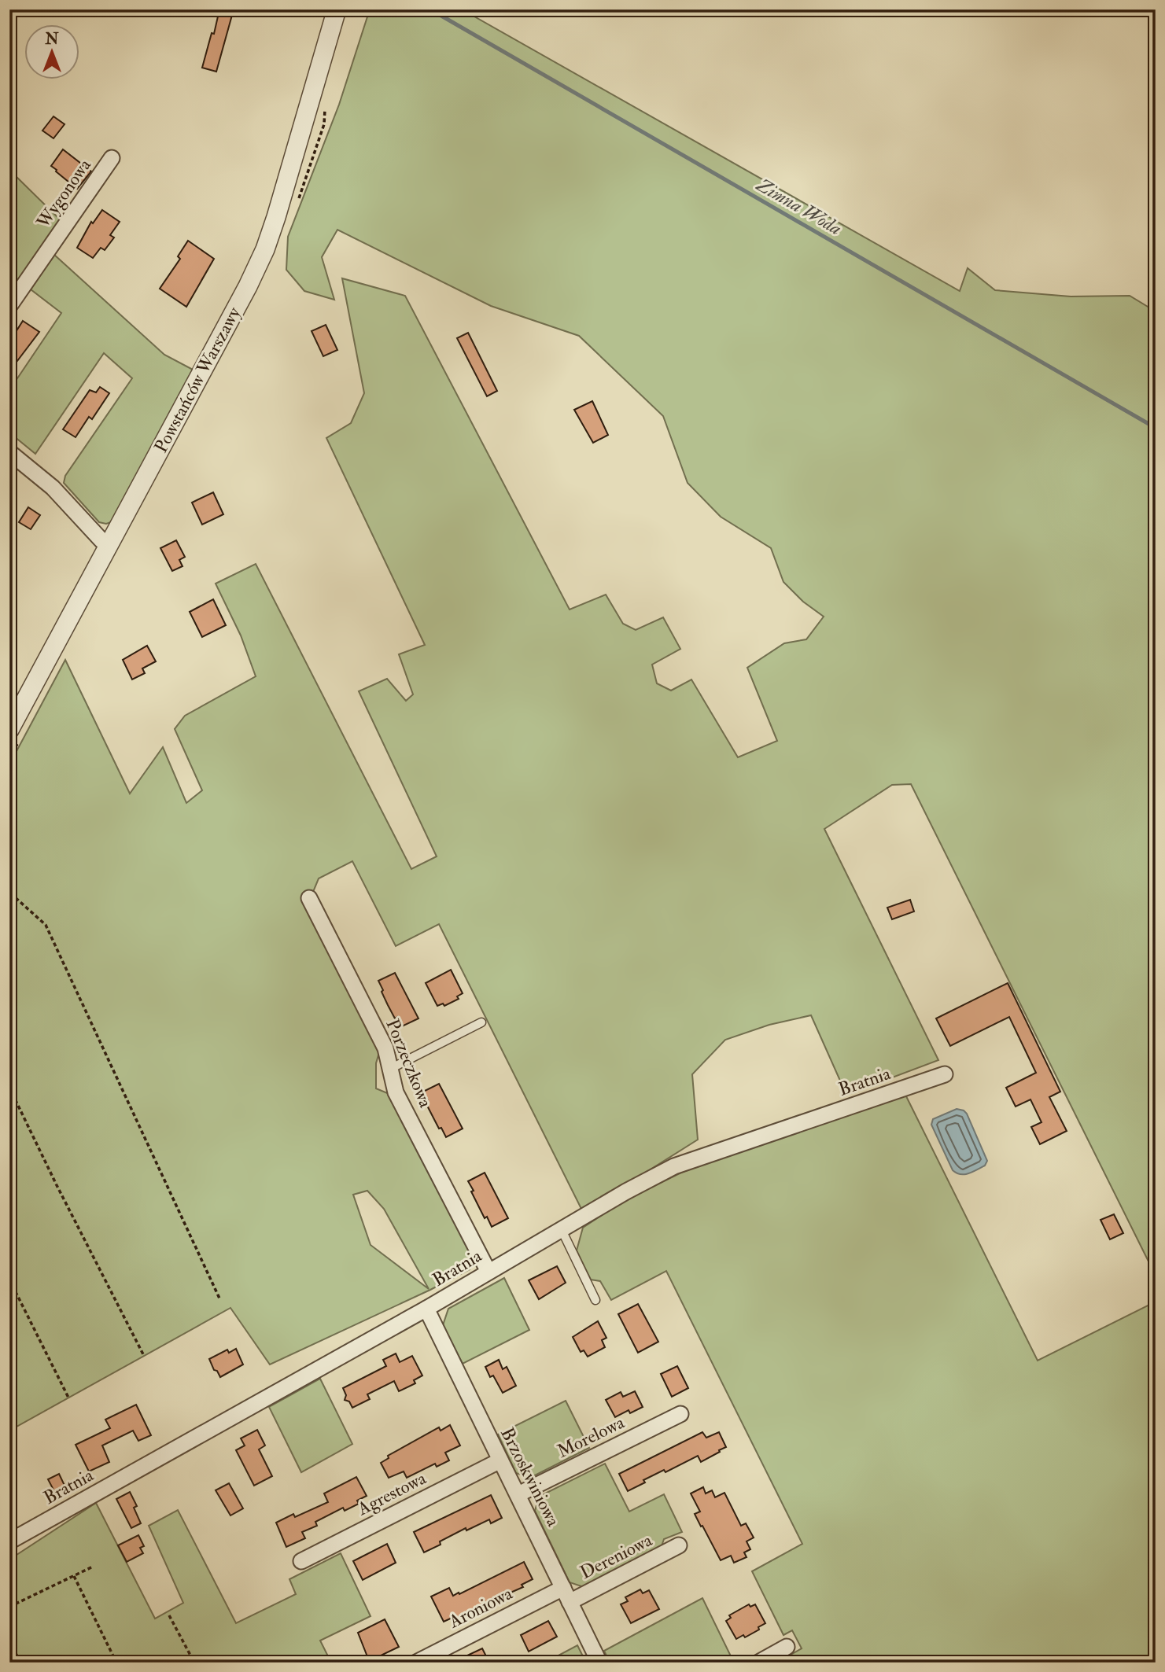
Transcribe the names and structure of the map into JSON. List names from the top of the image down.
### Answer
{
  "streets": {
    "street": [
      "Wygonowa",
      "Powstańców Warszawy",
      "Porzeczkowa",
      "Bratnia",
      "Morelowa",
      "Brzoskwiniowa",
      "Agrestowa",
      "Dereniowa",
      "Aroniowa"
    ]
  },
  "crossings": [
    ["Porzeczkowa", "Bratnia"],
    ["Bratnia", "Brzoskwiniowa"],
    ["Morelowa", "Brzoskwiniowa"],
    ["Brzoskwiniowa", "Agrestowa"],
    ["Brzoskwiniowa", "Dereniowa"],
    ["Brzoskwiniowa", "Aroniowa"],
    ["Dereniowa", "Aroniowa"]
  ],
  "water": ["Zimna Woda"],
  "north": "top"
}
